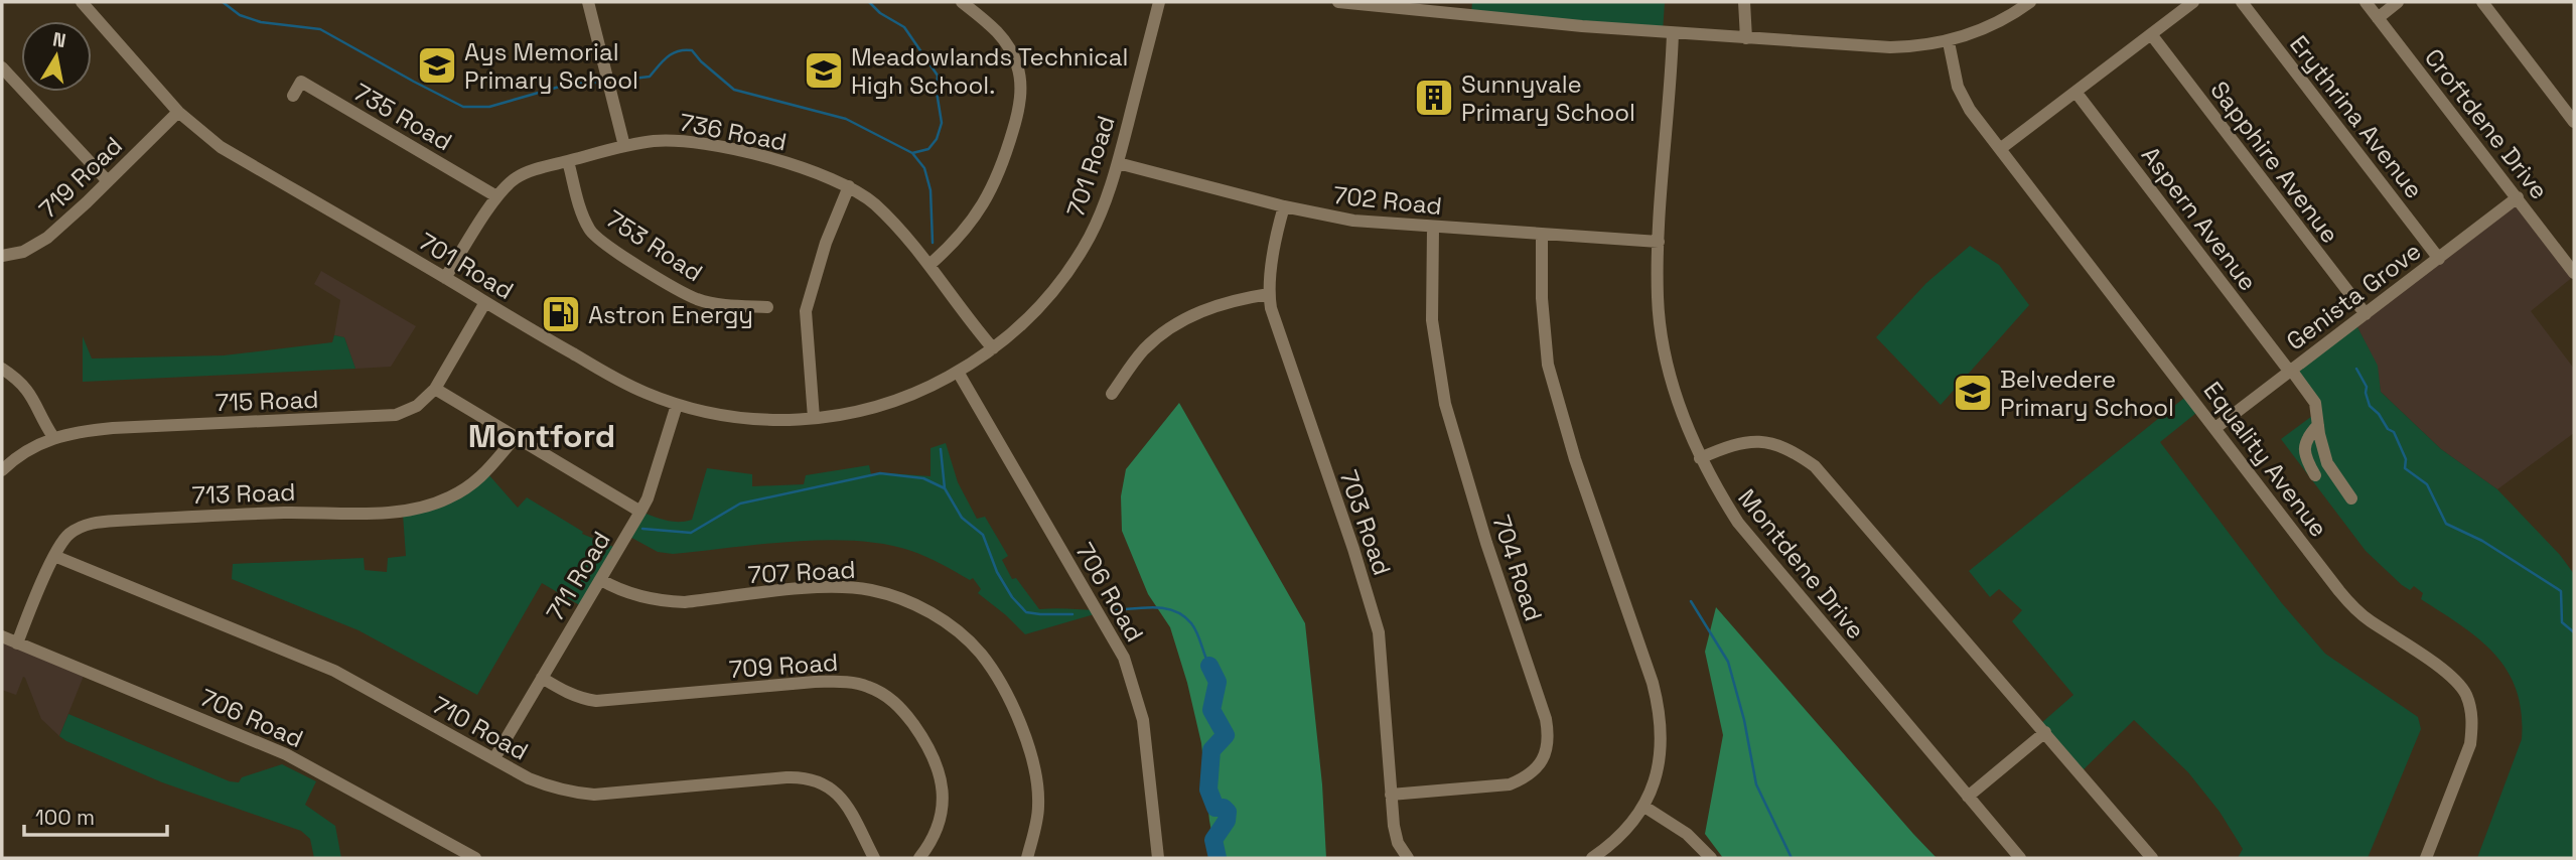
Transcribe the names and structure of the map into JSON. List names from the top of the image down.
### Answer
{
  "streets": {
    "street": [
      "735 Road",
      "Erythrina Avenue",
      "Croftdene Drive",
      "736 Road",
      "Sapphire Avenue",
      "701 Road",
      "719 Road",
      "702 Road",
      "Aspern Avenue",
      "753 Road",
      "Genista Grove",
      "715 Road",
      "Equality Avenue",
      "713 Road",
      "703 Road",
      "Montdene Drive",
      "704 Road",
      "707 Road",
      "711 Road",
      "706 Road",
      "709 Road",
      "710 Road"
    ]
  },
  "crossings": [
    ["735 Road", "736 Road"],
    ["Erythrina Avenue", "Genista Grove"],
    ["Croftdene Drive", "Genista Grove"],
    ["736 Road", "701 Road"],
    ["736 Road", "753 Road"],
    ["Sapphire Avenue", "Genista Grove"],
    ["701 Road", "719 Road"],
    ["701 Road", "702 Road"],
    ["701 Road", "715 Road"],
    ["701 Road", "711 Road"],
    ["701 Road", "706 Road"],
    ["702 Road", "703 Road"],
    ["702 Road", "Montdene Drive"],
    ["702 Road", "704 Road"],
    ["Aspern Avenue", "Genista Grove"],
    ["Genista Grove", "Equality Avenue"],
    ["713 Road", "706 Road"],
    ["713 Road", "710 Road"],
    ["703 Road", "704 Road"],
    ["707 Road", "711 Road"],
    ["711 Road", "709 Road"],
    ["711 Road", "710 Road"]
  ],
  "districts": ["Montford"],
  "places": {
    "school or university": ["Ays Memorial Primary School", "Meadowlands Technical High School.", "Belvedere Primary School"],
    "building": ["Sunnyvale Primary School"],
    "fuel station": ["Astron Energy"]
  },
  "scale_bar": "100 m",
  "north": "top"
}
